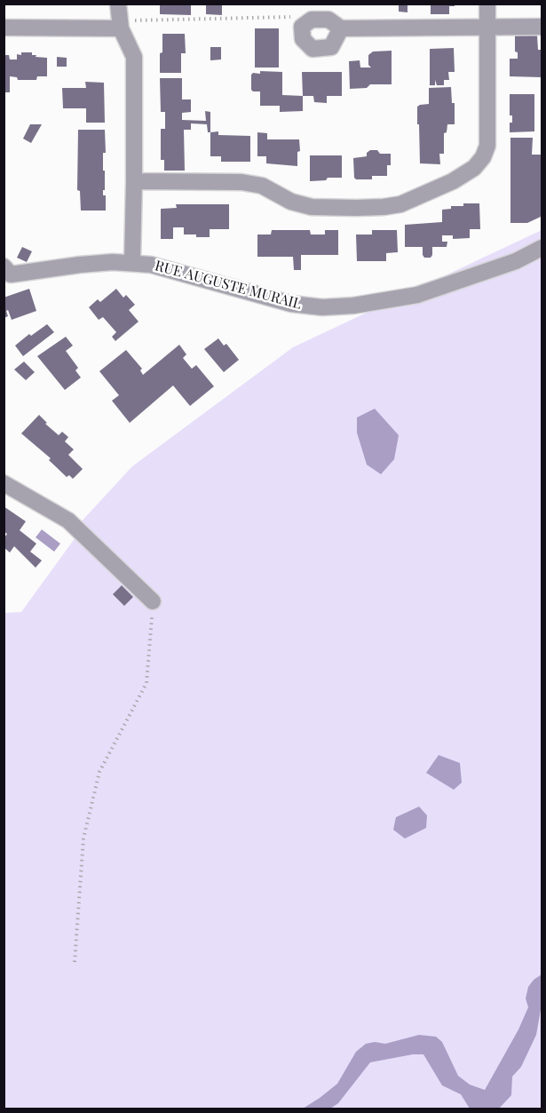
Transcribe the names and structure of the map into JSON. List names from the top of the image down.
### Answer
{
  "streets": {
    "street": ["RUE AUGUSTE MURAIL"]
  }
}
